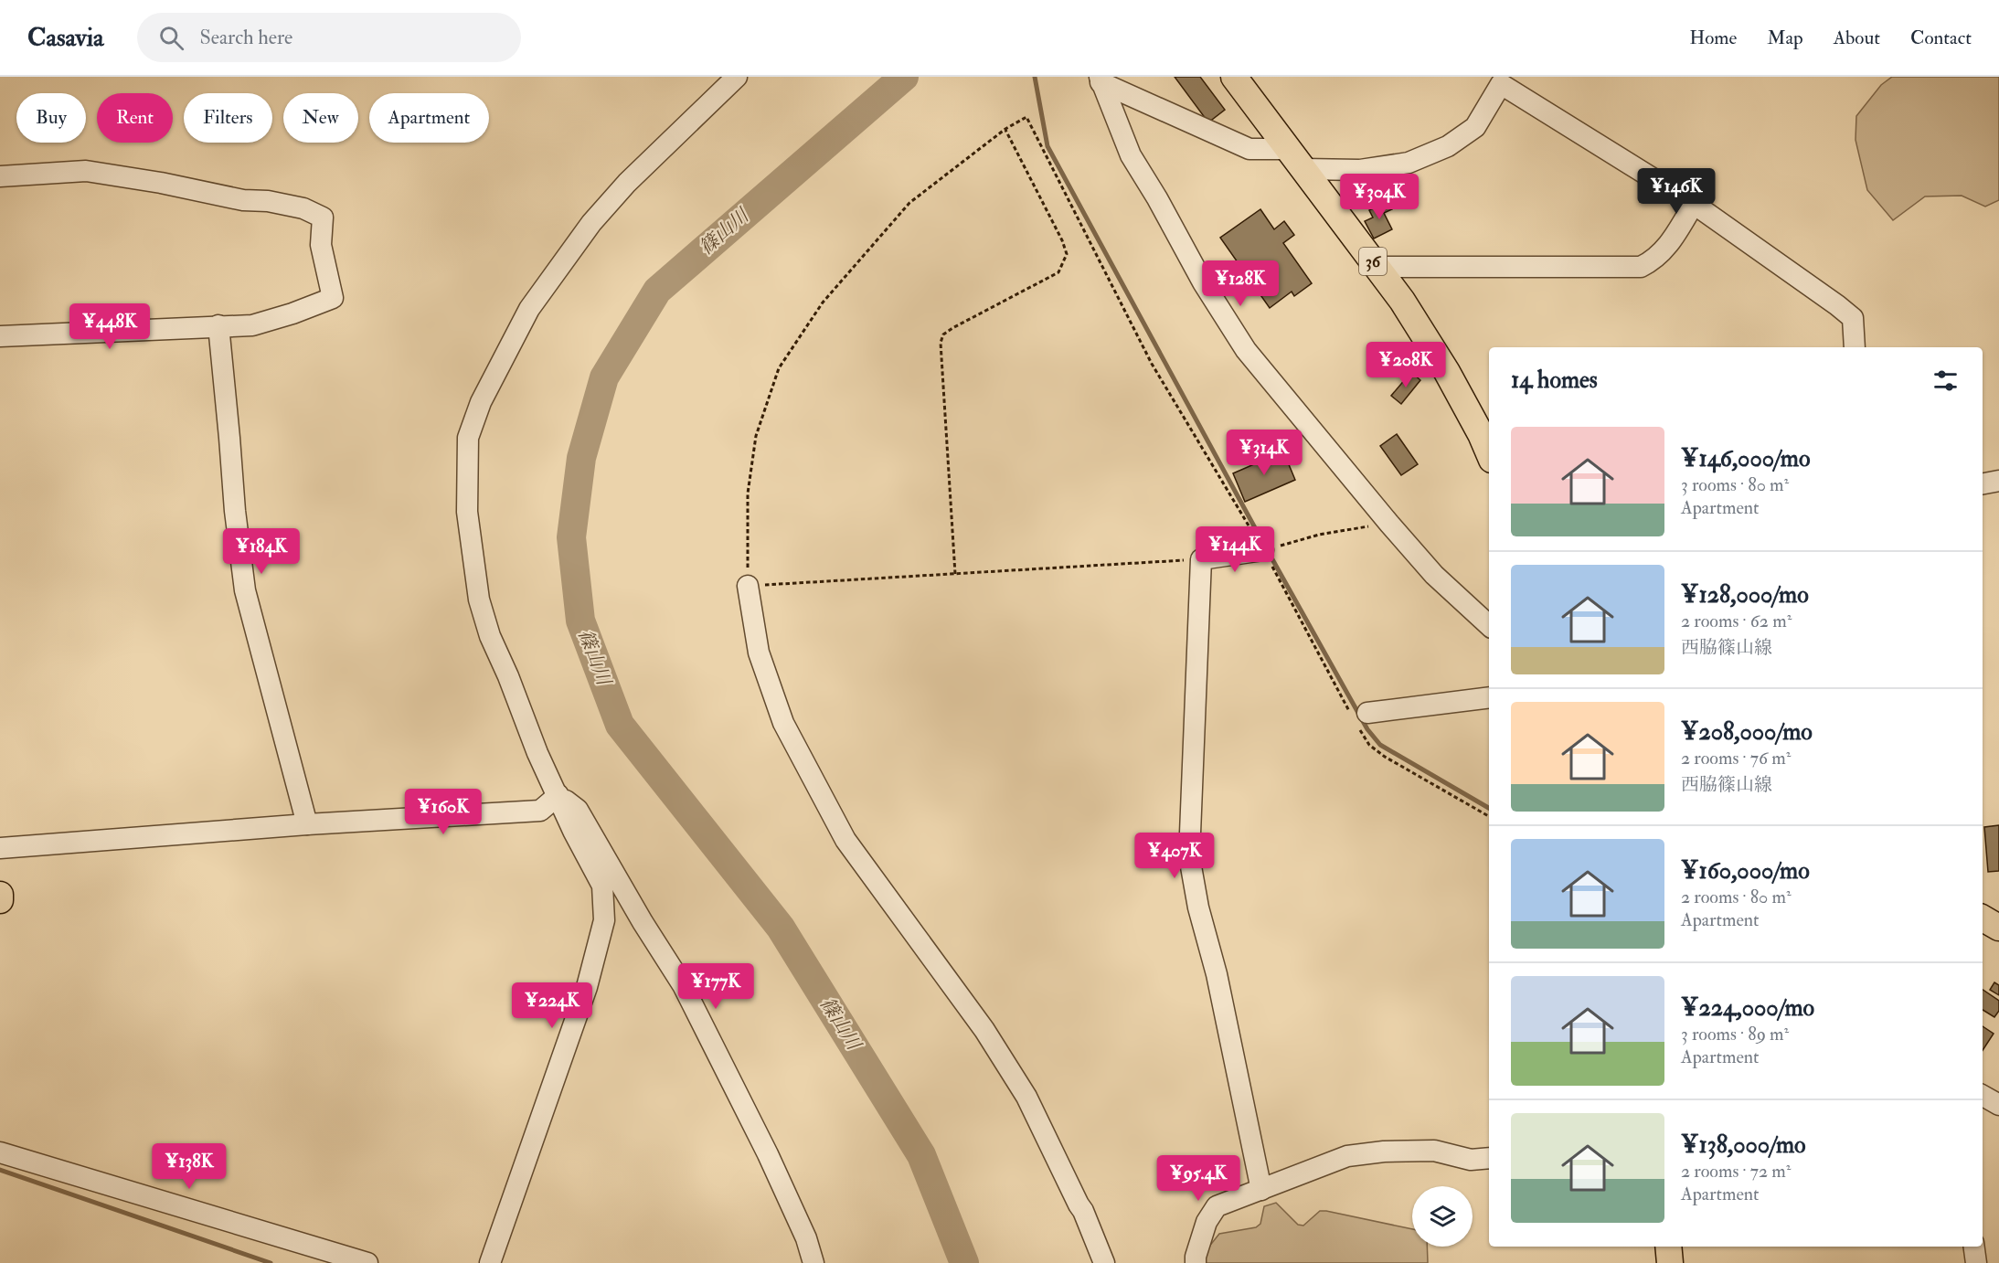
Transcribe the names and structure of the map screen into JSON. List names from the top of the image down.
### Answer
{
  "streets": {
    "main road": ["36"]
  },
  "water": ["篠山川"],
  "page": {
    "header": "Casavia",
    "search": "Search here",
    "nav": [
      "Home",
      "Map",
      "About",
      "Contact"
    ],
    "chip": [
      "Buy",
      "Rent",
      "Filters",
      "New",
      "Apartment"
    ],
    "price": [
      "¥146K",
      "¥304K",
      "¥128K",
      "¥448K",
      "¥208K",
      "¥314K",
      "¥144K",
      "¥184K",
      "¥160K",
      "¥407K",
      "¥177K",
      "¥224K",
      "¥138K",
      "¥95.4K"
    ],
    "heading": "14 homes",
    "list": [
      {
        "name": "¥146,000/mo",
        "note": "3 rooms · 80 m² · Apartment"
      },
      {
        "name": "¥128,000/mo",
        "note": "2 rooms · 62 m² · 西脇篠山線"
      },
      {
        "name": "¥208,000/mo",
        "note": "2 rooms · 76 m² · 西脇篠山線"
      },
      {
        "name": "¥160,000/mo",
        "note": "2 rooms · 80 m² · Apartment"
      },
      {
        "name": "¥224,000/mo",
        "note": "3 rooms · 89 m² · Apartment"
      },
      {
        "name": "¥138,000/mo",
        "note": "2 rooms · 72 m² · Apartment"
      }
    ]
  }
}
